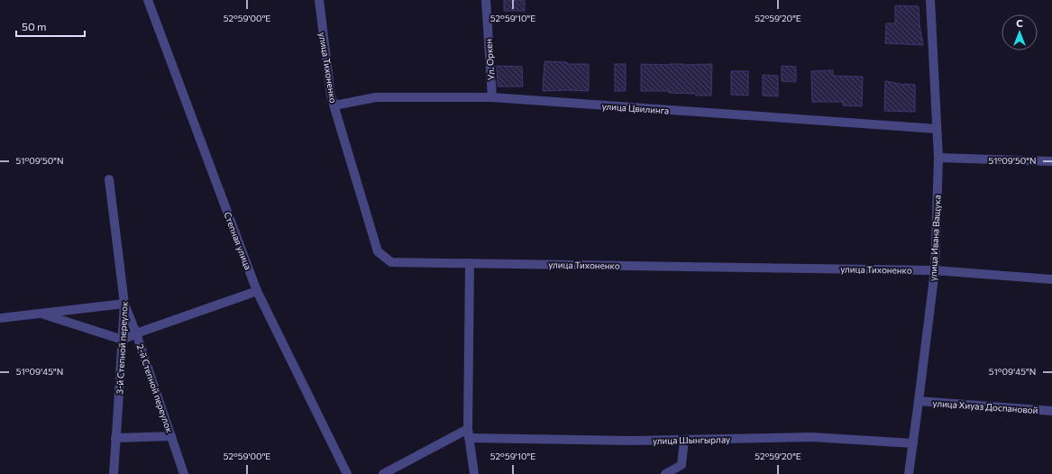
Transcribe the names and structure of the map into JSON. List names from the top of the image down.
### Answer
{
  "streets": {
    "street": [
      "Ул. Оркен",
      "улица Тихоненко",
      "улица Цвилинга",
      "улица Ивана Ващука",
      "Степная улица",
      "3-й Степной переулок",
      "2-й Степной переулок",
      "улица Хиуаз Доспановой",
      "улица Шынгырлау"
    ]
  },
  "crossings": [
    ["Ул. Оркен", "улица Цвилинга"],
    ["улица Тихоненко", "улица Цвилинга"],
    ["улица Тихоненко", "улица Ивана Ващука"],
    ["улица Цвилинга", "улица Ивана Ващука"],
    ["улица Ивана Ващука", "улица Хиуаз Доспановой"],
    ["улица Ивана Ващука", "улица Шынгырлау"],
    ["3-й Степной переулок", "2-й Степной переулок"]
  ],
  "scale_bar": "50 m",
  "north": "top",
  "coordinates": [
    "52°59'00\"E",
    "52°59'10\"E",
    "52°59'20\"E",
    "51°09'50\"N",
    "51°09'45\"N"
  ]
}
